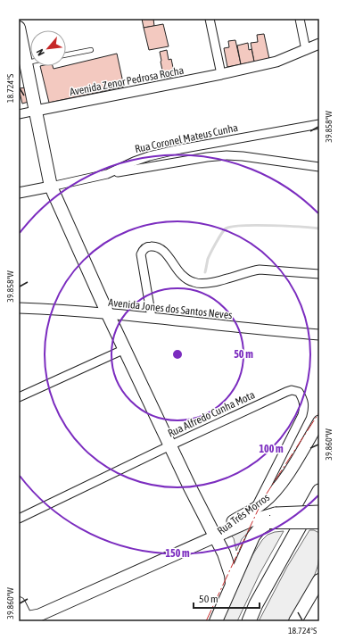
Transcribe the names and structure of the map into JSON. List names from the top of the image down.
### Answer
{
  "streets": {
    "main road": ["Rua Três Morros"],
    "street": [
      "Avenida Zenor Pedrosa Rocha",
      "Rua Coronel Mateus Cunha",
      "Avenida Jones dos Santos Neves",
      "Rua Alfredo Cunha Mota"
    ]
  },
  "crossings": [
    ["Rua Alfredo Cunha Mota", "Rua Três Morros"]
  ],
  "scale_bar": "50 m",
  "north": "bottom left",
  "coordinates": ["18.724°S", "39.858°W", "39.860°W"],
  "rings": ["50 m", "100 m", "150 m"]
}
